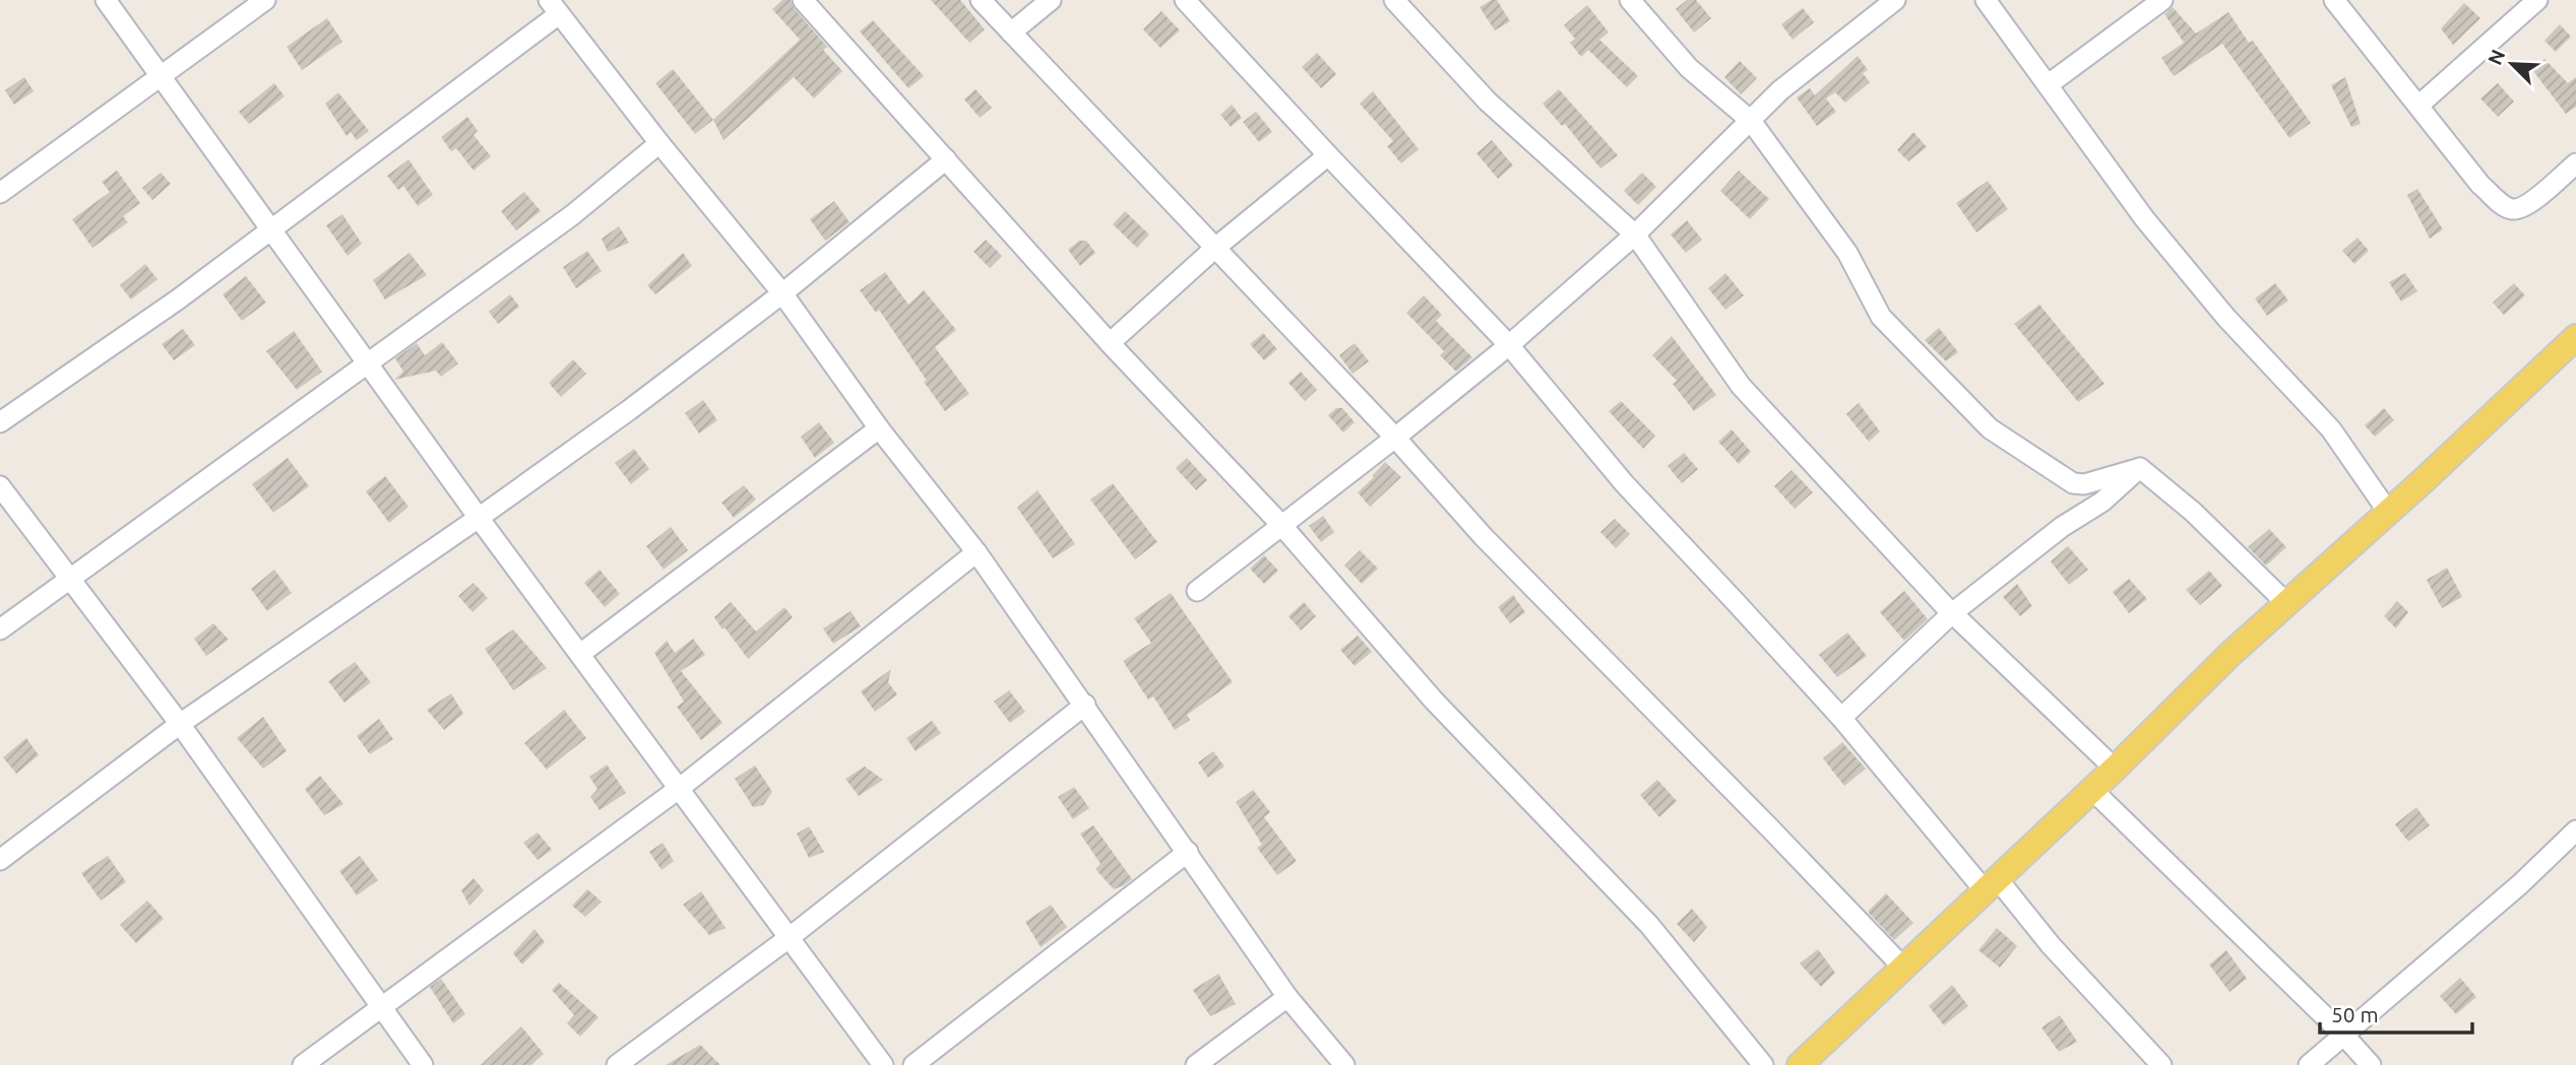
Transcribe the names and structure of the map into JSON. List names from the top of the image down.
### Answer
{
  "scale_bar": "50 m",
  "north": "top left"
}
